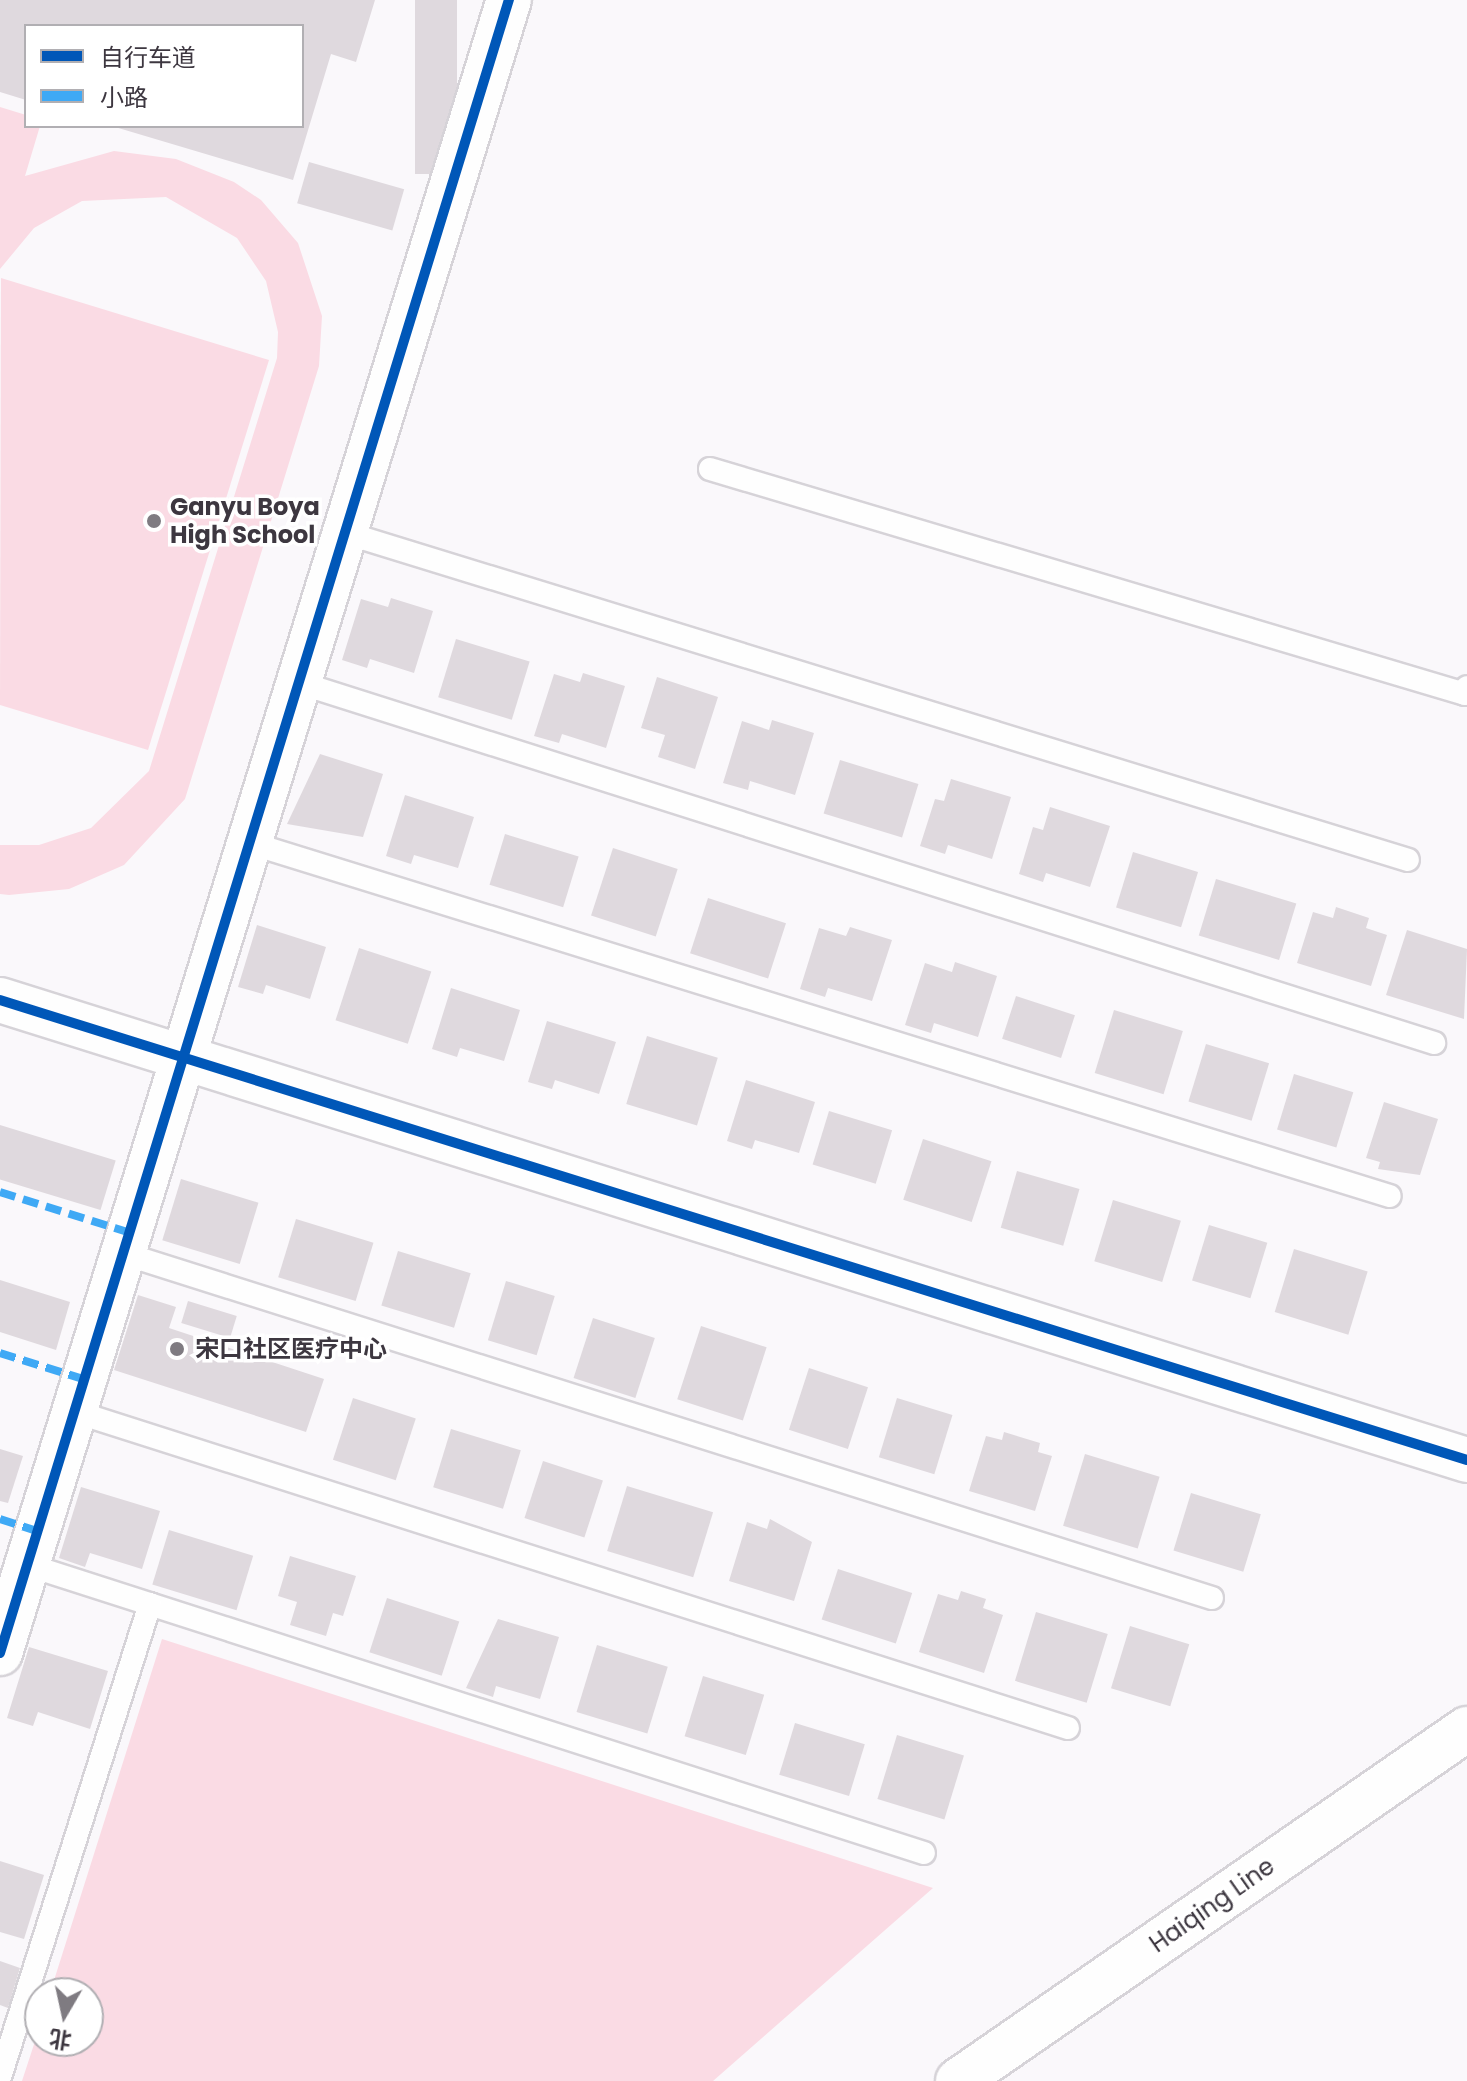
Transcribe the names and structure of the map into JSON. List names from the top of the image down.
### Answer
{
  "streets": {
    "street": ["Haiqing Line"]
  },
  "places": ["Ganyu Boya High School", "宋口社区医疗中心"],
  "legend": ["自行车道", "小路"],
  "north": "bottom"
}
